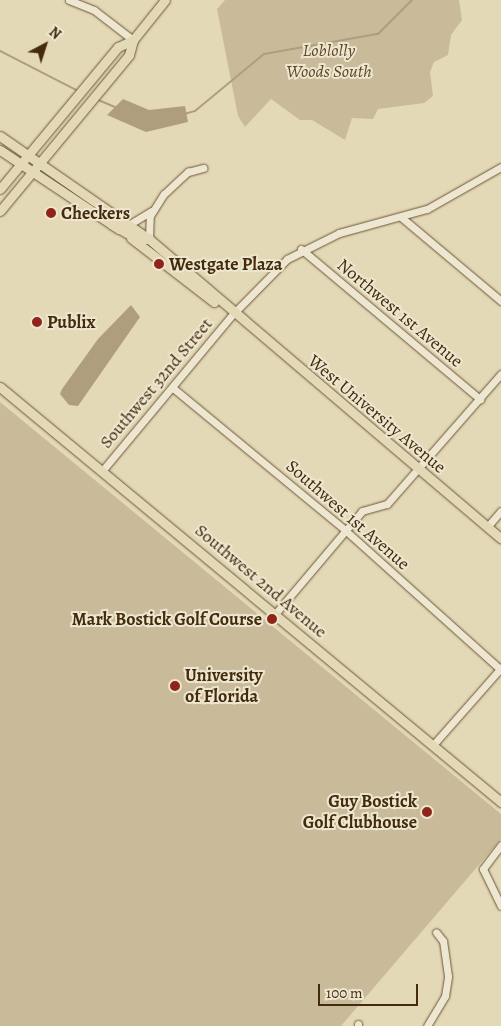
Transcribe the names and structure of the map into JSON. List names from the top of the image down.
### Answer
{
  "streets": {
    "main road": ["West University Avenue", "Southwest 2nd Avenue"],
    "street": ["Northwest 1st Avenue", "Southwest 32nd Street", "Southwest 1st Avenue"]
  },
  "crossings": [
    ["Northwest 1st Avenue", "Southwest 32nd Street"],
    ["Southwest 32nd Street", "West University Avenue"],
    ["Southwest 32nd Street", "Southwest 1st Avenue"],
    ["Southwest 32nd Street", "Southwest 2nd Avenue"]
  ],
  "parks": ["Loblolly Woods South"],
  "places": [
    "Checkers",
    "Westgate Plaza",
    "Publix",
    "Mark Bostick Golf Course",
    "University of Florida",
    "Guy Bostick Golf Clubhouse"
  ],
  "scale_bar": "100 m",
  "north": "top right"
}
